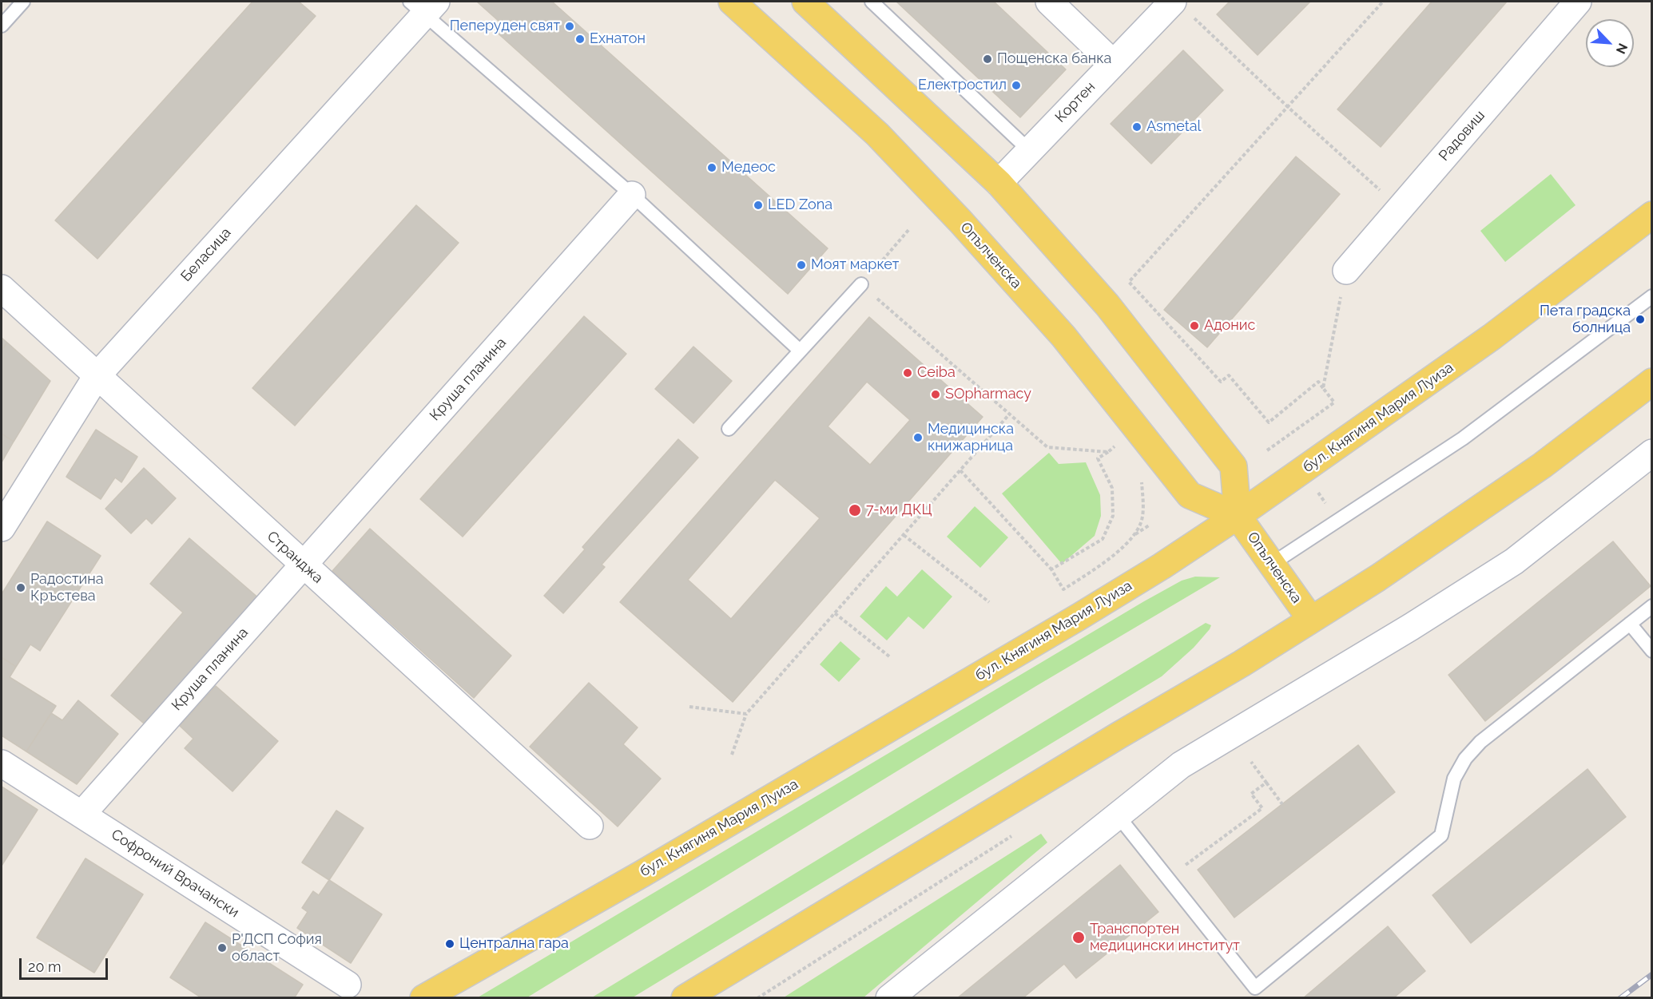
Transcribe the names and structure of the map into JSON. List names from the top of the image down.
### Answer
{
  "streets": {
    "main road": ["Опълченска", "бул. Княгиня Мария Луиза"],
    "street": [
      "Кортен",
      "Радовиш",
      "Беласица",
      "Круша планина",
      "Странджа",
      "Софроний Врачански"
    ]
  },
  "crossings": [
    ["Беласица", "Странджа"],
    ["Опълченска", "бул. Княгиня Мария Луиза"],
    ["Круша планина", "Странджа"],
    ["Круша планина", "Софроний Врачански"]
  ],
  "places": [
    "Пеперуден свят",
    "Ехнатон",
    "Пощенска банка",
    "Електростил",
    "Asmetal",
    "Медеос",
    "LED Zona",
    "Моят маркет",
    "Пета градска болница",
    "Адонис",
    "Ceiba",
    "SOpharmacy",
    "Медицинска книжарница",
    "7-ми ДКЦ",
    "Радостина Кръстева",
    "Транспортен медицински институт",
    "Централна гара",
    "Р'ДСП София област"
  ],
  "scale_bar": "20 m",
  "north": "bottom right"
}
